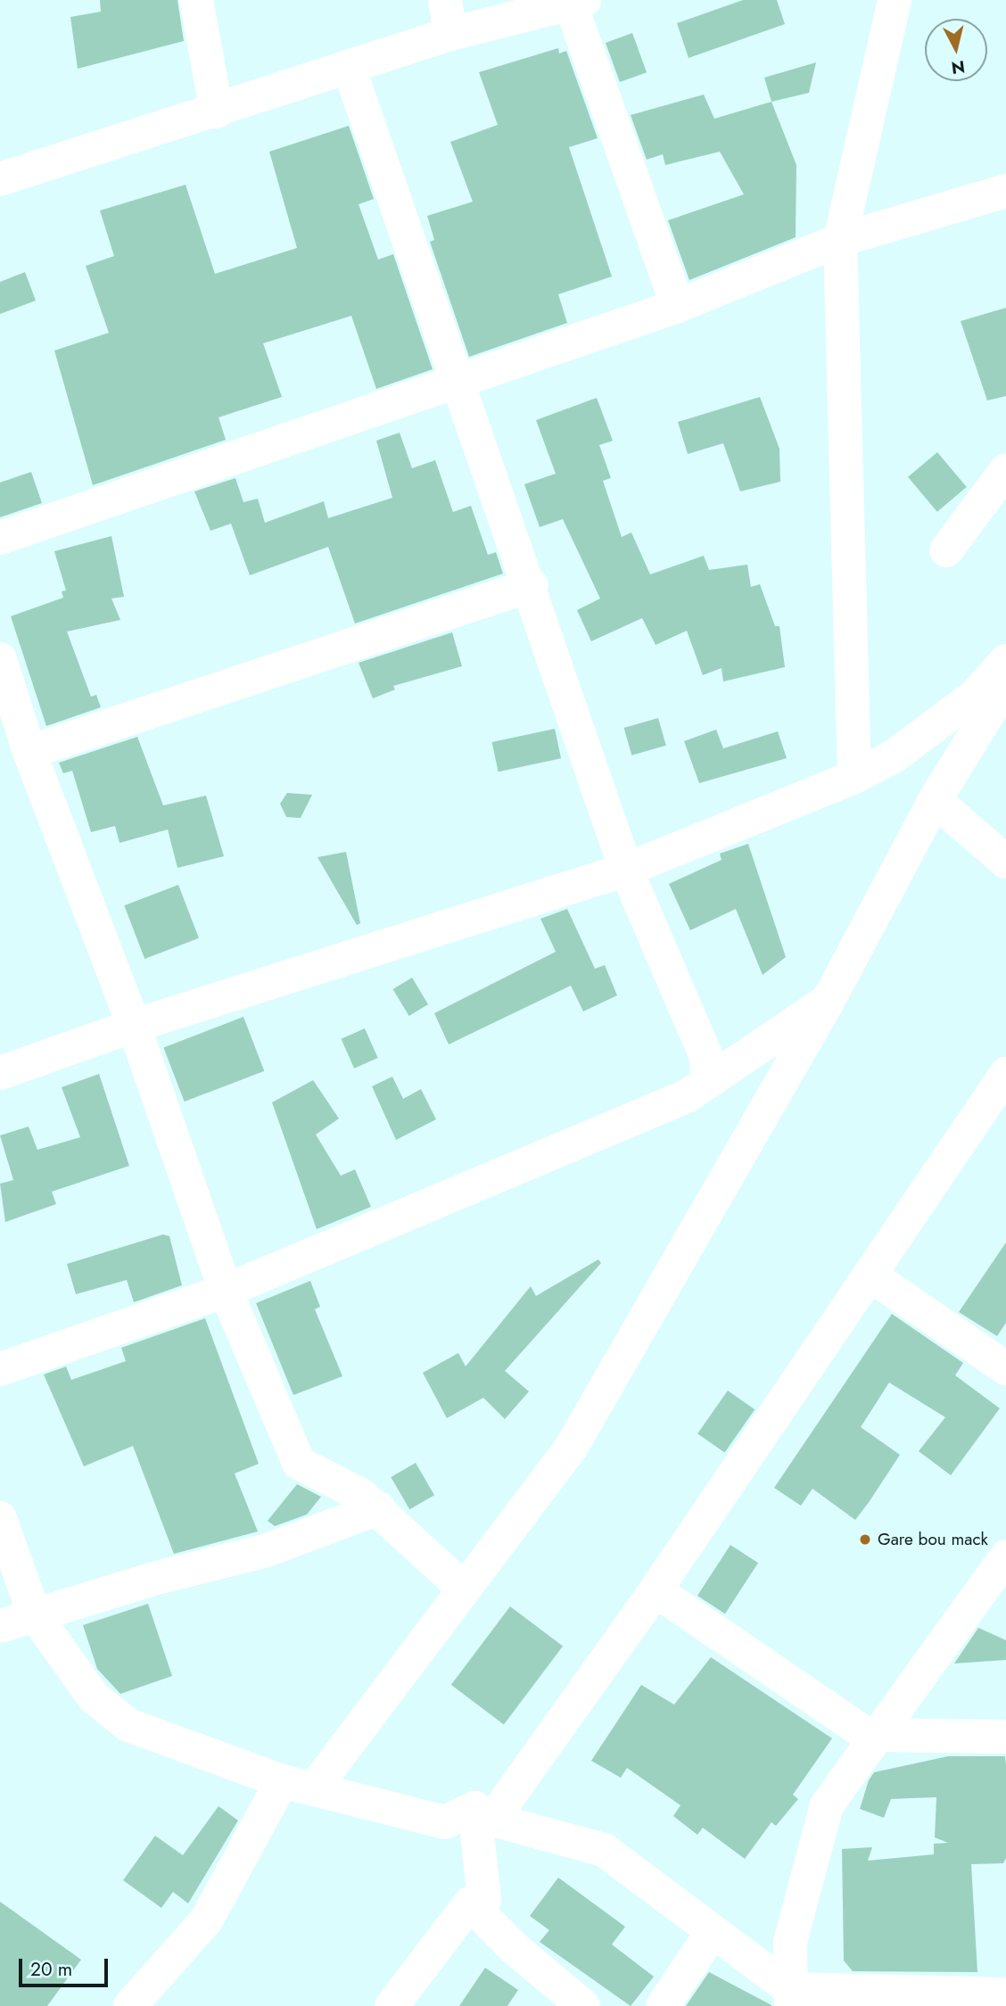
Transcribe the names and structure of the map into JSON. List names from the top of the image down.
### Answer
{
  "places": ["Gare bou mack"],
  "scale_bar": "20 m",
  "north": "bottom"
}
